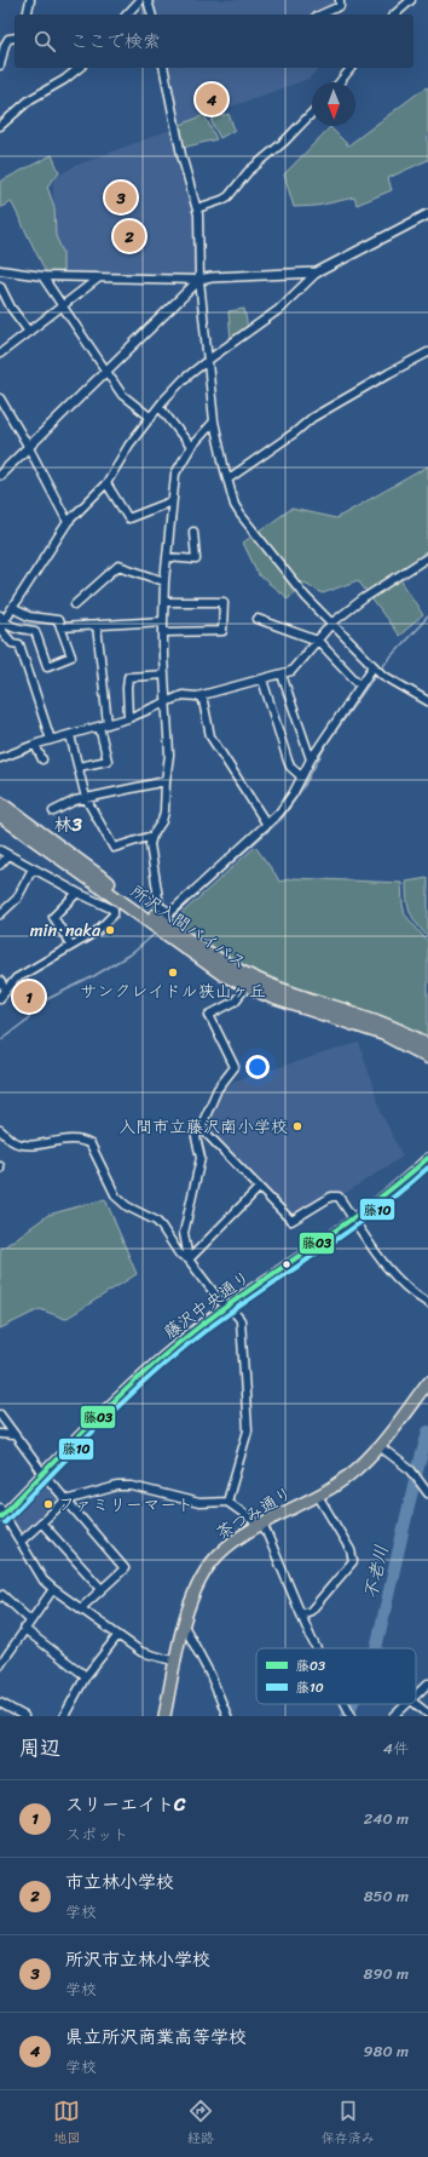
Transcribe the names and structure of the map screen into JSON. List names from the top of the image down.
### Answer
{
  "streets": {
    "highway": ["所沢入間バイパス"],
    "main road": ["茶つみ通り"],
    "street": ["藤沢中央通り"]
  },
  "districts": ["林3"],
  "water": ["不老川"],
  "places": [
    "min･naka",
    "サンクレイドル狭山ヶ丘",
    "入間市立藤沢南小学校",
    "ファミリーマート"
  ],
  "lines": ["transit line 藤03", "transit line 藤10"],
  "legend": ["藤03", "藤10"],
  "north": "bottom",
  "page": {
    "search": "ここで検索",
    "pins": [
      "4",
      "3",
      "2",
      "1"
    ],
    "heading": ["周辺", "4件"],
    "list": [
      {
        "mark": "1",
        "name": "スリーエイトC",
        "note": "スポット",
        "value": "240 m"
      },
      {
        "mark": "2",
        "name": "市立林小学校",
        "note": "学校",
        "value": "850 m"
      },
      {
        "mark": "3",
        "name": "所沢市立林小学校",
        "note": "学校",
        "value": "890 m"
      },
      {
        "mark": "4",
        "name": "県立所沢商業高等学校",
        "note": "学校",
        "value": "980 m"
      }
    ],
    "nav": ["地図", "経路", "保存済み"]
  }
}
